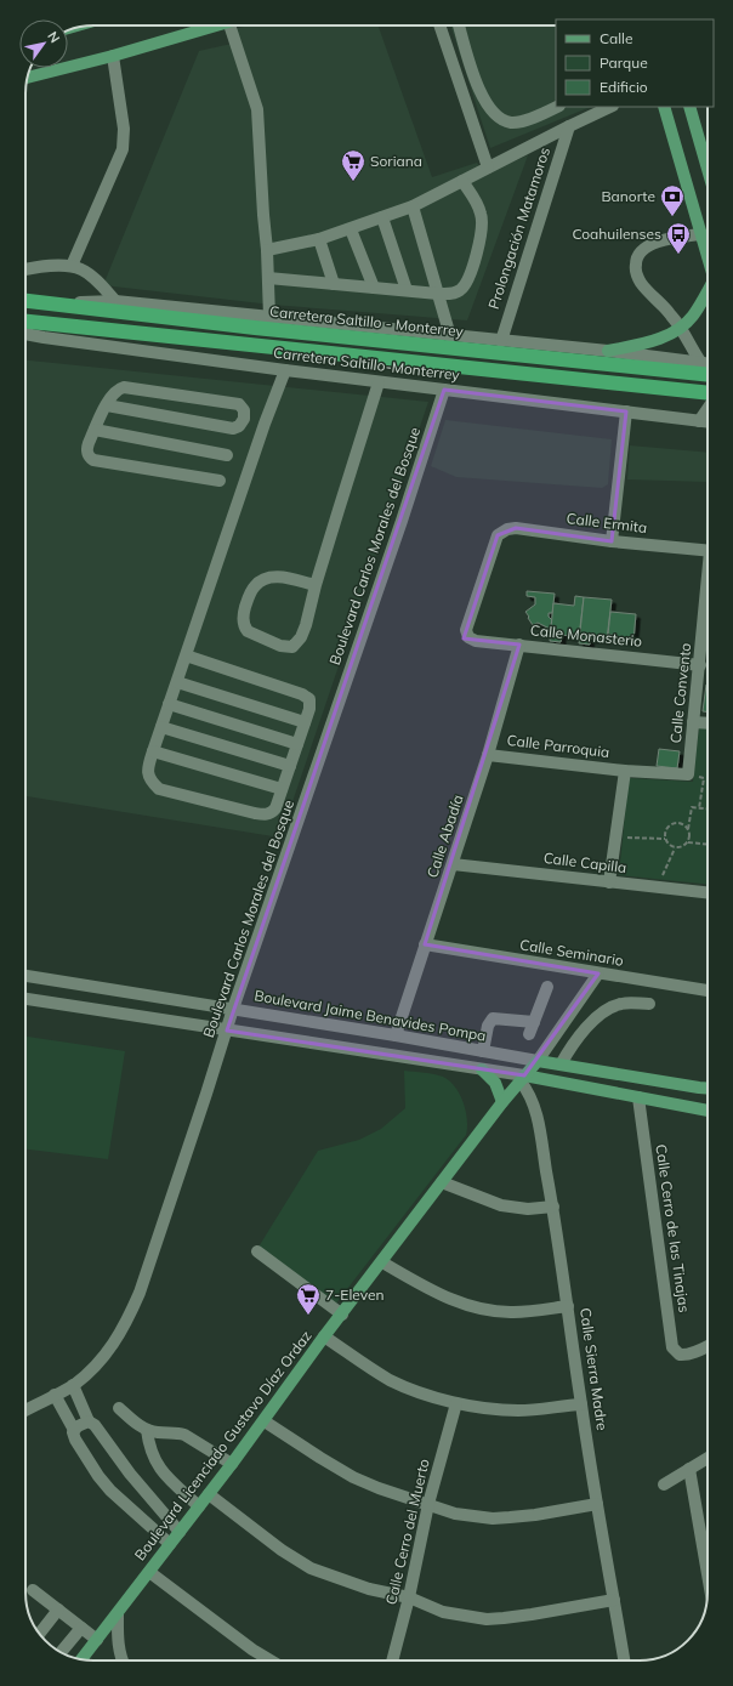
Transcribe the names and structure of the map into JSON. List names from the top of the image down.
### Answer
{
  "streets": {
    "highway": ["Carretera Saltillo - Monterrey"],
    "main road": ["Boulevard Jaime Benavides Pompa", "Boulevard Licenciado Gustavo Díaz Ordaz"],
    "street": [
      "Prolongación Matamoros",
      "Carretera Saltillo-Monterrey",
      "Calle Ermita",
      "Boulevard Carlos Morales del Bosque",
      "Calle Monasterio",
      "Calle Convento",
      "Calle Parroquia",
      "Calle Abadía",
      "Calle Capilla",
      "Calle Seminario",
      "Calle Cerro de las Tinajas",
      "Calle Sierra Madre",
      "Calle Cerro del Muerto"
    ]
  },
  "crossings": [
    ["Carretera Saltillo-Monterrey", "Boulevard Carlos Morales del Bosque"],
    ["Calle Ermita", "Calle Monasterio"],
    ["Boulevard Carlos Morales del Bosque", "Boulevard Jaime Benavides Pompa"],
    ["Calle Monasterio", "Calle Convento"],
    ["Calle Monasterio", "Calle Abadía"],
    ["Calle Parroquia", "Calle Abadía"],
    ["Calle Abadía", "Calle Capilla"],
    ["Calle Abadía", "Calle Seminario"],
    ["Calle Abadía", "Boulevard Jaime Benavides Pompa"],
    ["Boulevard Jaime Benavides Pompa", "Boulevard Licenciado Gustavo Díaz Ordaz"],
    ["Calle Sierra Madre", "Boulevard Licenciado Gustavo Díaz Ordaz"]
  ],
  "places": {
    "supermarket": ["Soriana", "7-Eleven"],
    "bank": ["Banorte"],
    "bus stop": ["Coahuilenses"]
  },
  "legend": ["Calle", "Parque", "Edificio"],
  "north": "top right"
}
